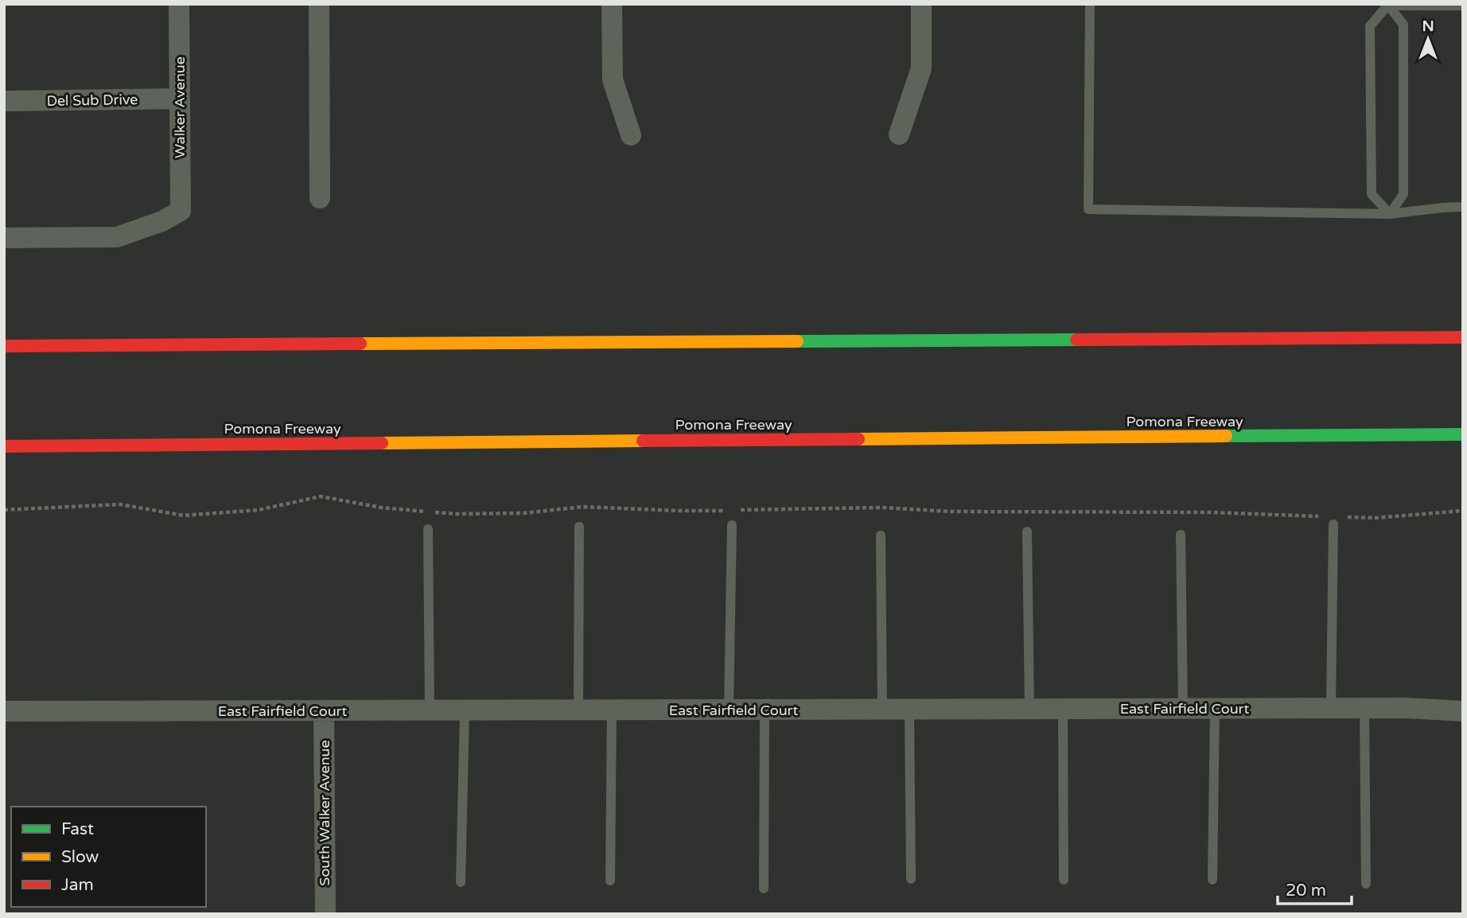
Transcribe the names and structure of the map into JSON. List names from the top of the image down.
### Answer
{
  "streets": {
    "highway": ["Pomona Freeway"],
    "street": [
      "Del Sub Drive",
      "Walker Avenue",
      "East Fairfield Court",
      "South Walker Avenue"
    ]
  },
  "crossings": [
    ["Del Sub Drive", "Walker Avenue"],
    ["East Fairfield Court", "South Walker Avenue"]
  ],
  "legend": ["Fast", "Slow", "Jam"],
  "scale_bar": "20 m",
  "north": "top"
}
